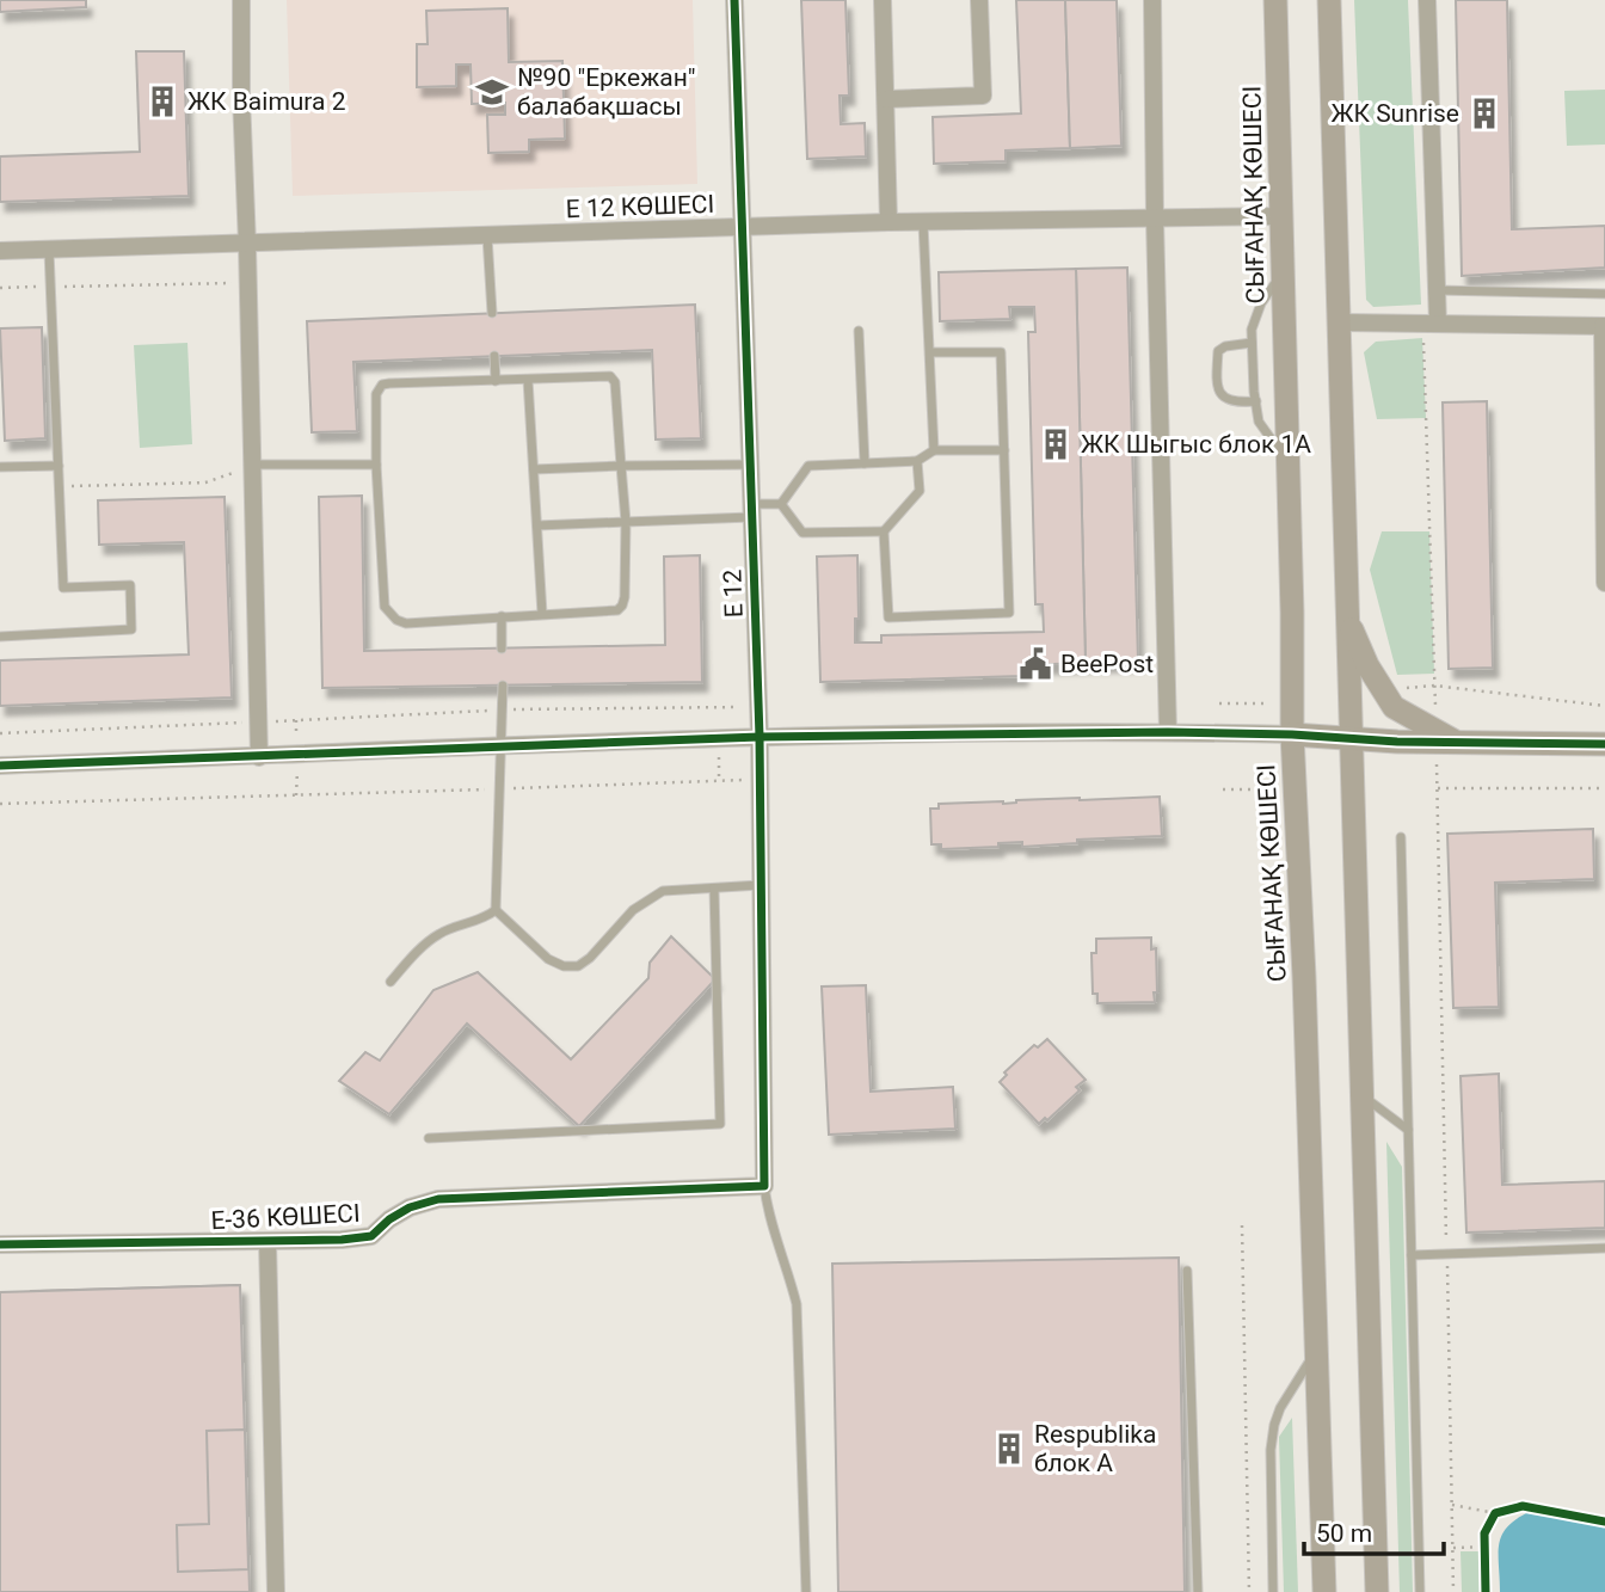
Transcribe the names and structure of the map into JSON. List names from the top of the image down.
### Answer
{
  "streets": {
    "main road": ["СЫҒАНАҚ КӨШЕСІ"],
    "street": ["Е 12 КӨШЕСІ", "E 12", "Е-36 КӨШЕСІ"]
  },
  "crossings": [
    ["СЫҒАНАҚ КӨШЕСІ", "Е 12 КӨШЕСІ"],
    ["Е 12 КӨШЕСІ", "E 12"],
    ["E 12", "Е-36 КӨШЕСІ"]
  ],
  "places": {
    "school or university": ["№90 \"Еркежан\" балабақшасы"],
    "building": [
      "ЖК Baimura 2",
      "ЖК Sunrise",
      "ЖК Шыгыс блок 1А",
      "Respublika блок А"
    ],
    "public building": ["BeePost"]
  },
  "scale_bar": "50 m"
}
